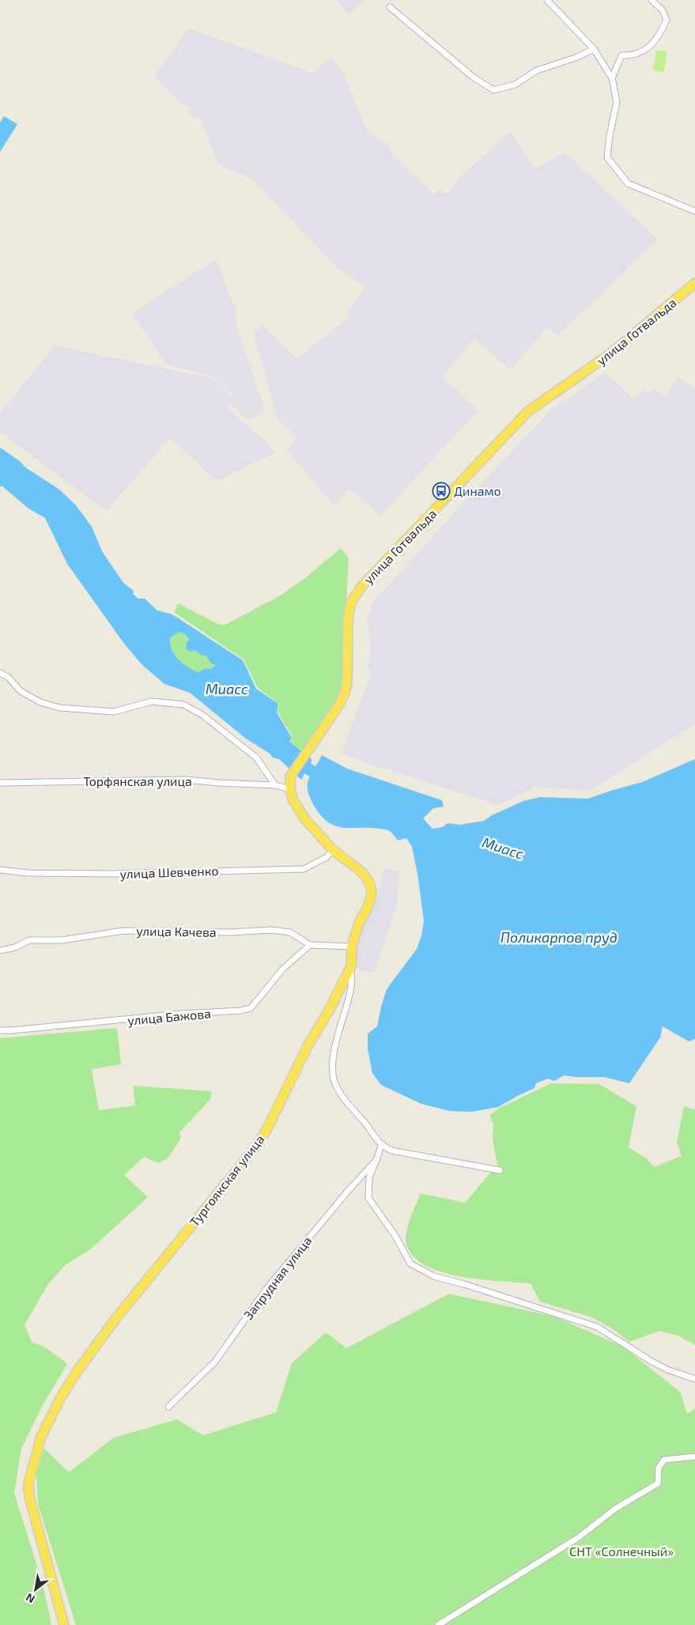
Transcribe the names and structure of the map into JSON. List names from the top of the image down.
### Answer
{
  "streets": {
    "main road": ["улица Готвальда", "Тургоякская улица"],
    "street": [
      "Торфянская улица",
      "улица Шевченко",
      "улица Качева",
      "улица Бажова",
      "Запрудная улица"
    ]
  },
  "crossings": [
    ["улица Готвальда", "Тургоякская улица"],
    ["Торфянская улица", "Тургоякская улица"],
    ["улица Шевченко", "Тургоякская улица"],
    ["улица Качева", "улица Бажова"],
    ["улица Качева", "Тургоякская улица"]
  ],
  "water": ["Миасс", "Поликарпов пруд"],
  "parks": ["СНТ «Солнечный»"],
  "places": {
    "bus stop": ["Динамо"]
  },
  "north": "bottom left"
}
